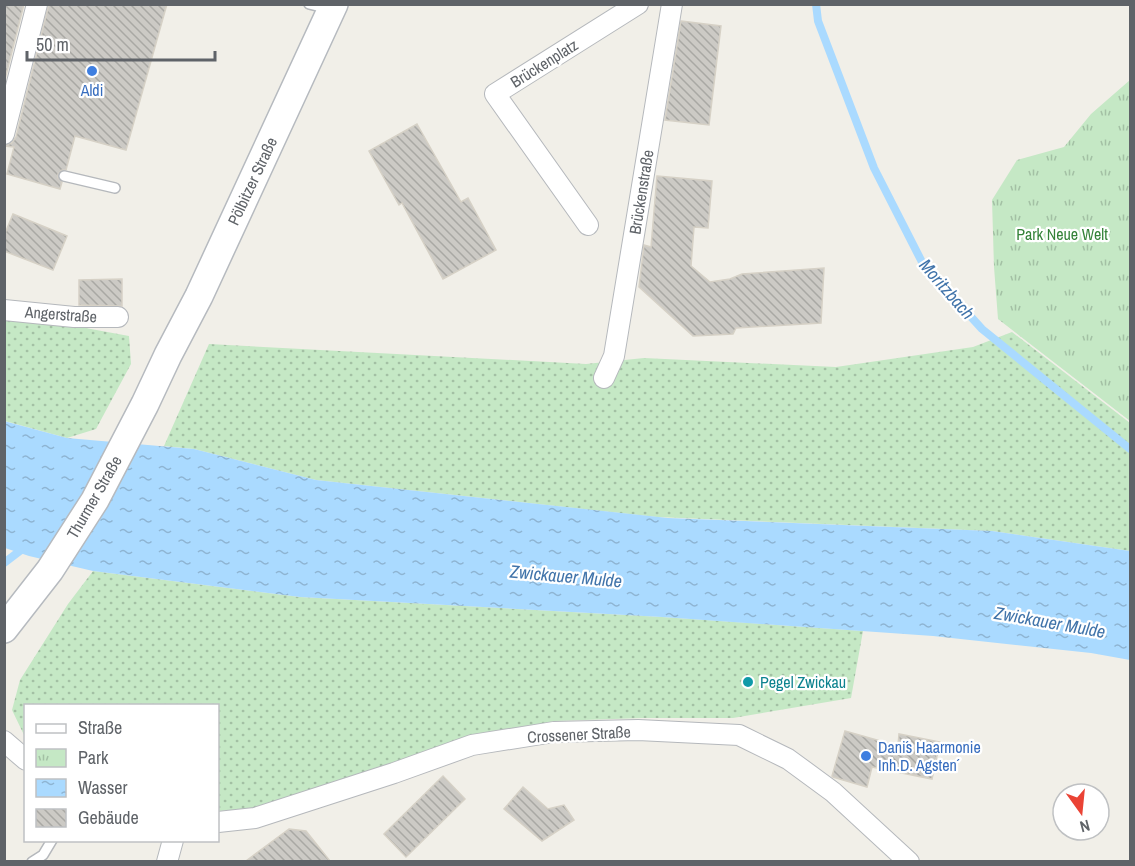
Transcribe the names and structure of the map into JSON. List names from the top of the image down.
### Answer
{
  "streets": {
    "street": [
      "Brückenplatz",
      "Pölbitzer Straße",
      "Brückenstraße",
      "Angerstraße",
      "Thurmer Straße",
      "Crossener Straße"
    ]
  },
  "crossings": [
    ["Pölbitzer Straße", "Thurmer Straße"]
  ],
  "water": ["Moritzbach", "Zwickauer Mulde"],
  "parks": ["Park Neue Welt"],
  "places": ["Aldi", "Pegel Zwickau", "Dani´s Haarmonie Inh.D. Agsten´"],
  "legend": [
    "Straße",
    "Park",
    "Wasser",
    "Gebäude"
  ],
  "scale_bar": "50 m",
  "north": "bottom"
}
